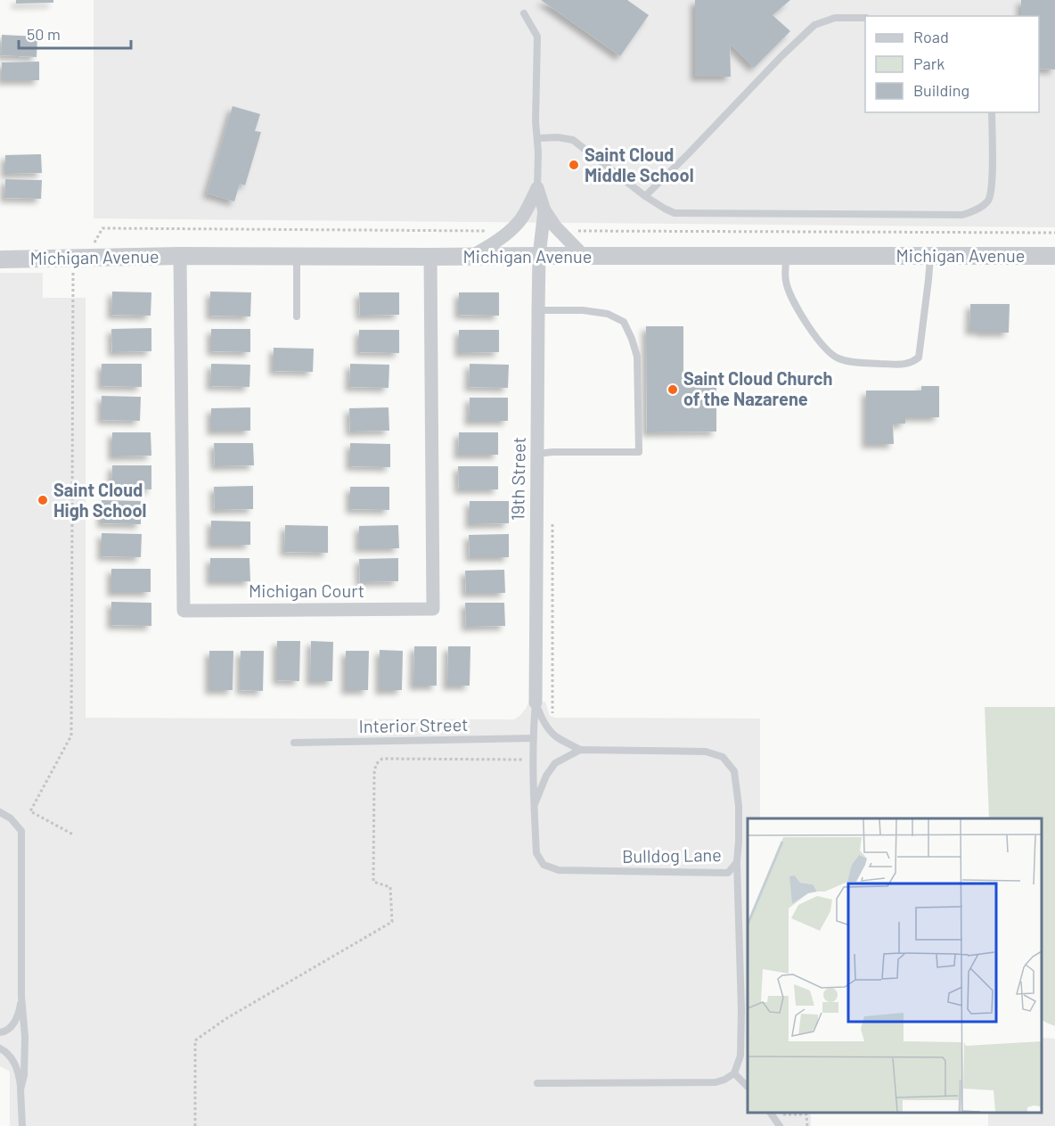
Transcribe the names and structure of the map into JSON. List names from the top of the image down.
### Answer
{
  "streets": {
    "street": ["Michigan Avenue", "19th Street", "Michigan Court"],
    "lane": ["Interior Street", "Bulldog Lane"]
  },
  "crossings": [
    ["Michigan Avenue", "19th Street"],
    ["Michigan Avenue", "Michigan Court"],
    ["19th Street", "Bulldog Lane"],
    ["Interior Street", "Bulldog Lane"]
  ],
  "places": ["Saint Cloud Middle School", "Saint Cloud Church of the Nazarene", "Saint Cloud High School"],
  "legend": ["Road", "Park", "Building"],
  "scale_bar": "50 m"
}
